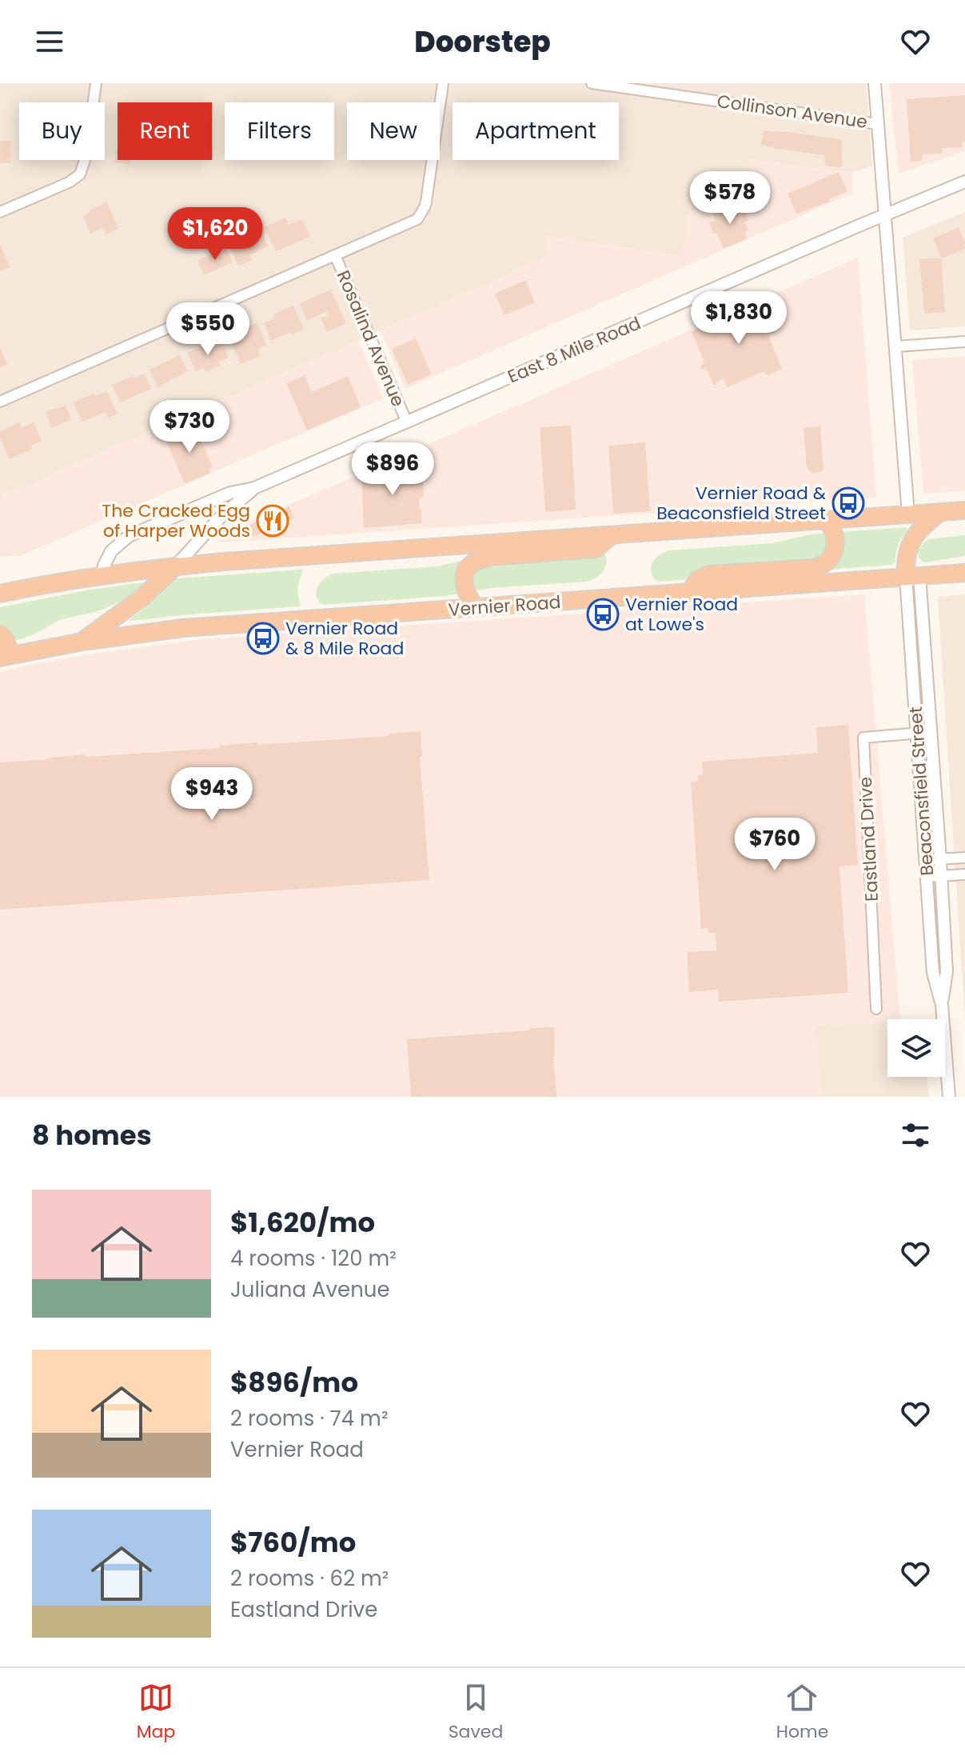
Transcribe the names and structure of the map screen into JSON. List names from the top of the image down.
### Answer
{
  "streets": {
    "highway": ["Vernier Road"],
    "street": [
      "Collinson Avenue",
      "Rosalind Avenue",
      "East 8 Mile Road",
      "Beaconsfield Street",
      "Eastland Drive"
    ]
  },
  "crossings": [
    ["Rosalind Avenue", "East 8 Mile Road"],
    ["Vernier Road", "Beaconsfield Street"],
    ["Beaconsfield Street", "Eastland Drive"]
  ],
  "places": {
    "bus stop": ["Vernier Road & Beaconsfield Street", "Vernier Road at Lowe's", "Vernier Road & 8 Mile Road"],
    "restaurant": ["The Cracked Egg of Harper Woods"]
  },
  "page": {
    "header": "Doorstep",
    "chip": [
      "Buy",
      "Rent",
      "Filters",
      "New",
      "Apartment"
    ],
    "price": [
      "$578",
      "$1,620",
      "$1,830",
      "$550",
      "$730",
      "$896",
      "$943",
      "$760"
    ],
    "heading": "8 homes",
    "list": [
      {
        "name": "$1,620/mo",
        "note": "4 rooms · 120 m² · Juliana Avenue"
      },
      {
        "name": "$896/mo",
        "note": "2 rooms · 74 m² · Vernier Road"
      },
      {
        "name": "$760/mo",
        "note": "2 rooms · 62 m² · Eastland Drive"
      }
    ],
    "tabs": ["Map", "Saved", "Home"]
  }
}
